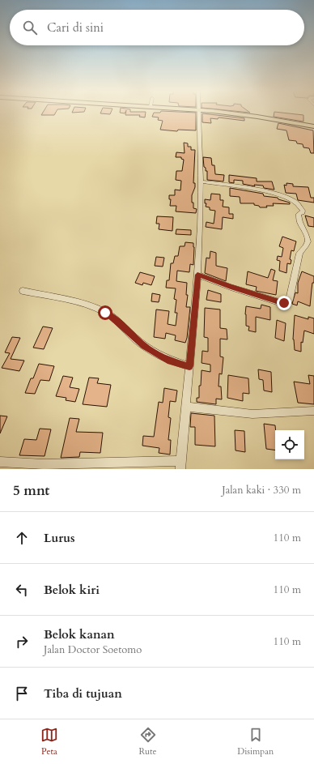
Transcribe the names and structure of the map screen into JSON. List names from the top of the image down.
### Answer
{
  "page": {
    "search": "Cari di sini",
    "heading": ["5 mnt", "Jalan kaki · 330 m"],
    "list": [
      ["Lurus", "110 m"],
      ["Belok kiri", "110 m"],
      ["Belok kanan", "Jalan Doctor Soetomo", "110 m"],
      "Tiba di tujuan"
    ],
    "nav": ["Peta", "Rute", "Disimpan"]
  }
}
